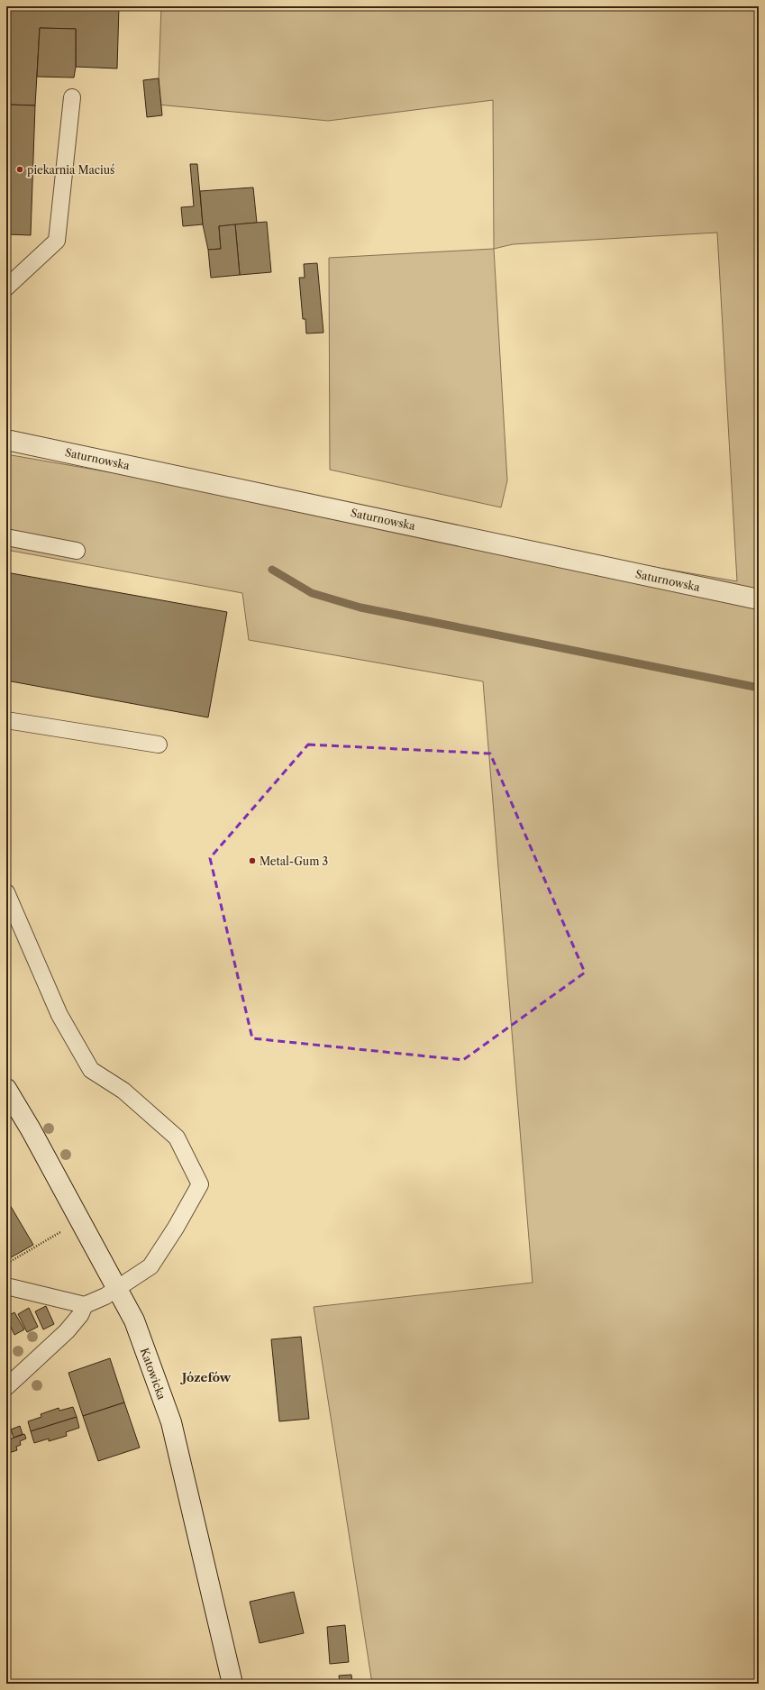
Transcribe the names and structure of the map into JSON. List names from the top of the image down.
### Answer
{
  "streets": {
    "street": ["Saturnowska", "Katowicka"]
  },
  "districts": ["Józefów"],
  "places": ["piekarnia Maciuś", "Metal-Gum 3"]
}
